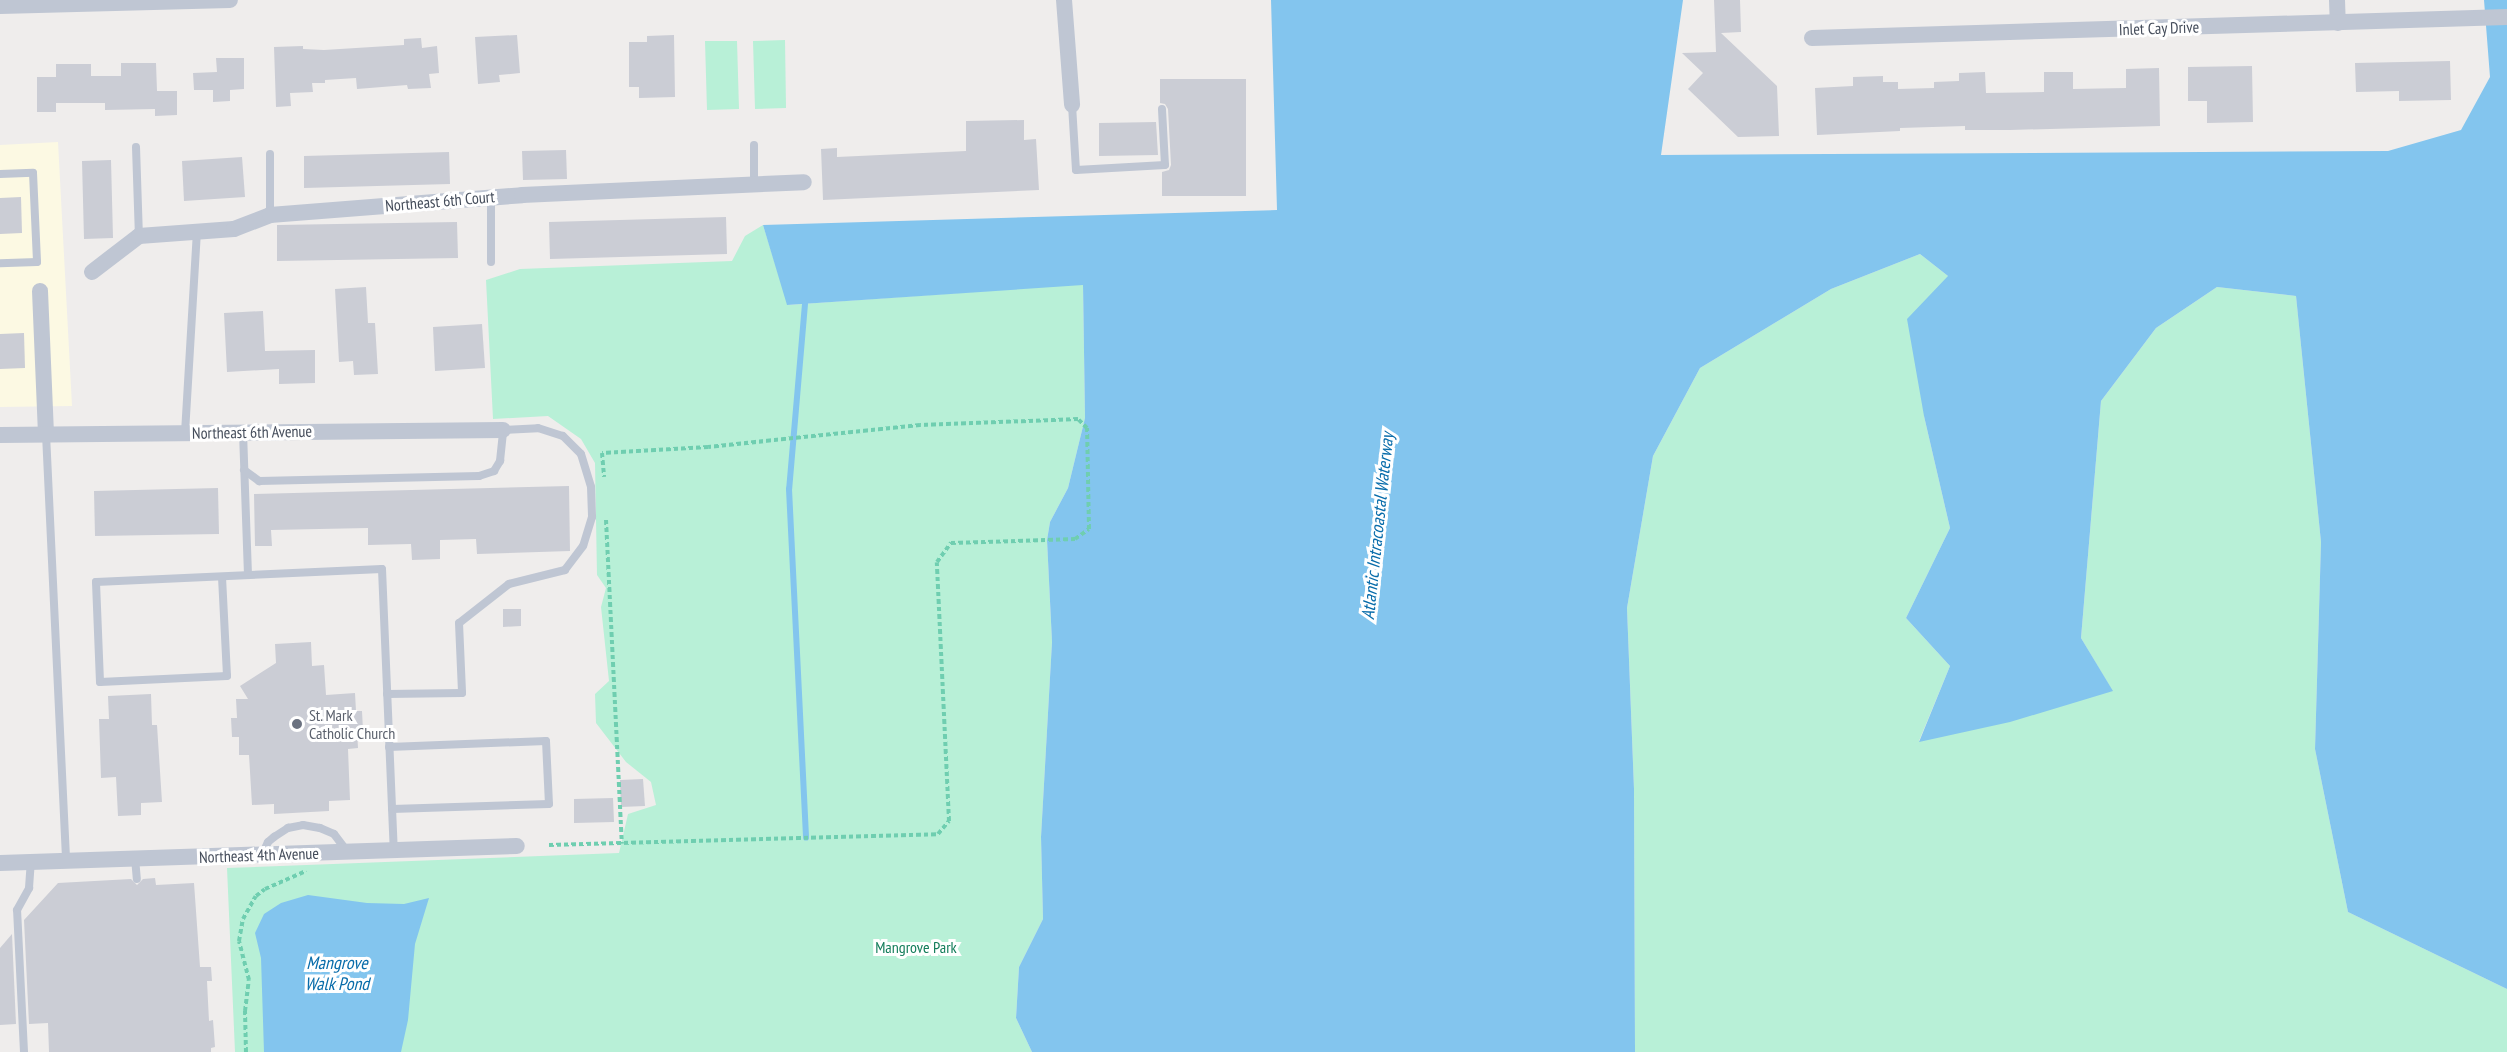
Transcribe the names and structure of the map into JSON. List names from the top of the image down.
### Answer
{
  "streets": {
    "street": [
      "Inlet Cay Drive",
      "Northeast 6th Court",
      "Northeast 6th Avenue",
      "Northeast 4th Avenue"
    ]
  },
  "water": ["Atlantic Intracoastal Waterway", "Mangrove Walk Pond"],
  "parks": ["Mangrove Park"],
  "places": ["St. Mark Catholic Church"]
}
